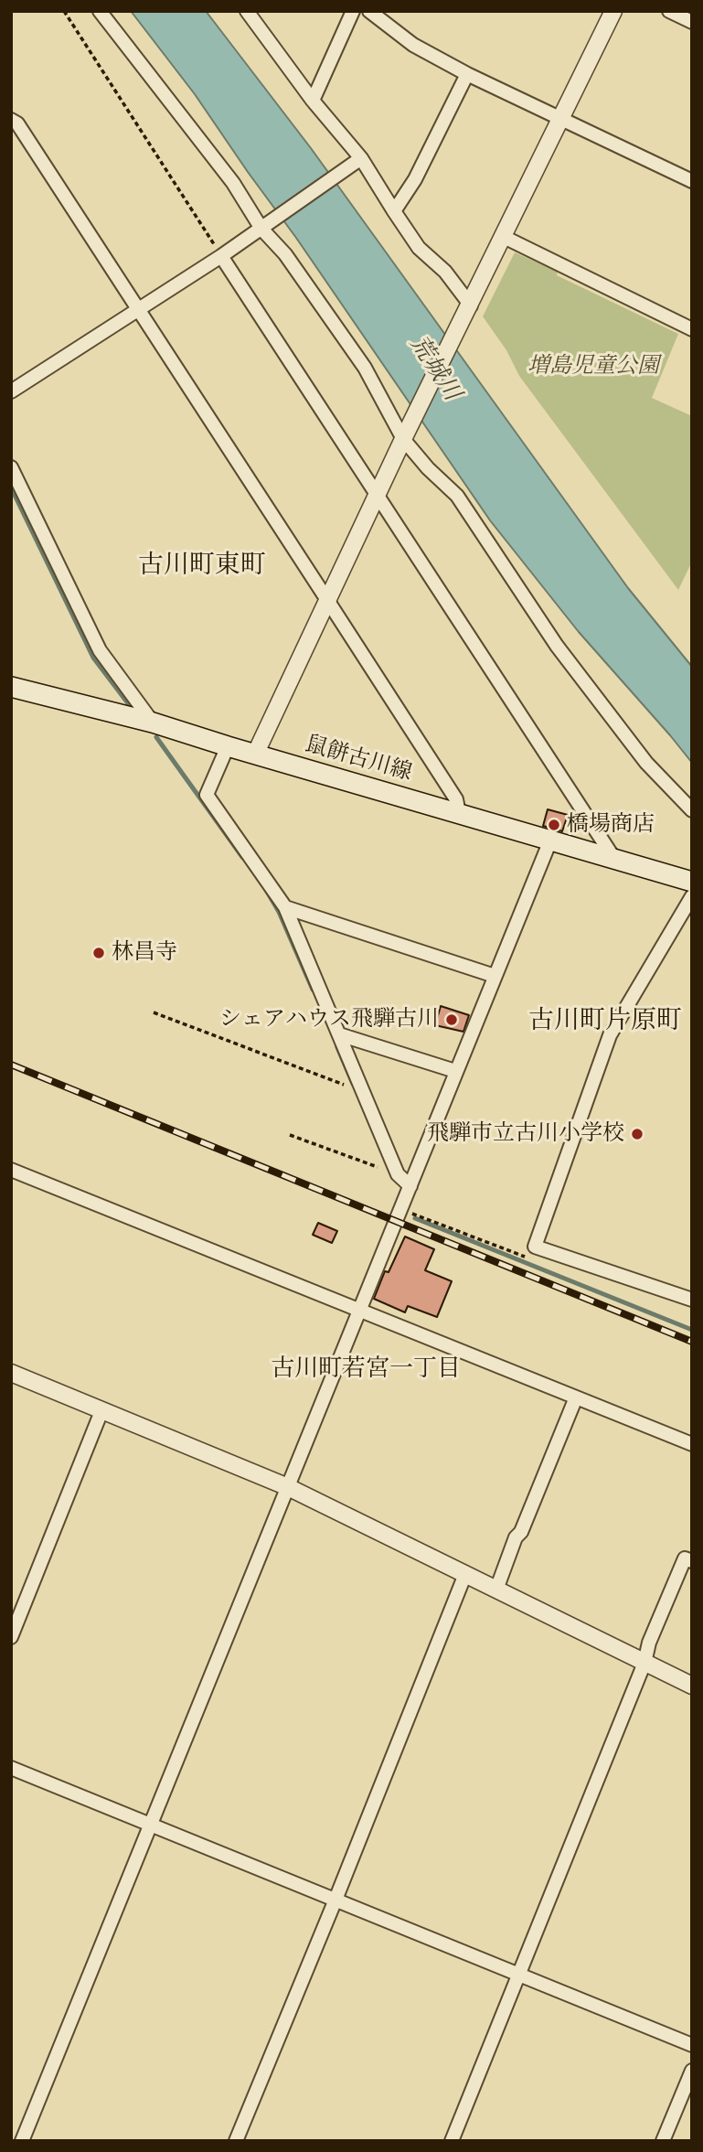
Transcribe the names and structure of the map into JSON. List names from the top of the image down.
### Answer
{
  "streets": {
    "main road": ["鼠餅古川線"]
  },
  "districts": ["古川町東町", "古川町片原町", "古川町若宮一丁目"],
  "water": ["荒城川"],
  "parks": ["増島児童公園"],
  "places": [
    "橋場商店",
    "林昌寺",
    "シェアハウス飛騨古川",
    "飛騨市立古川小学校"
  ]
}
